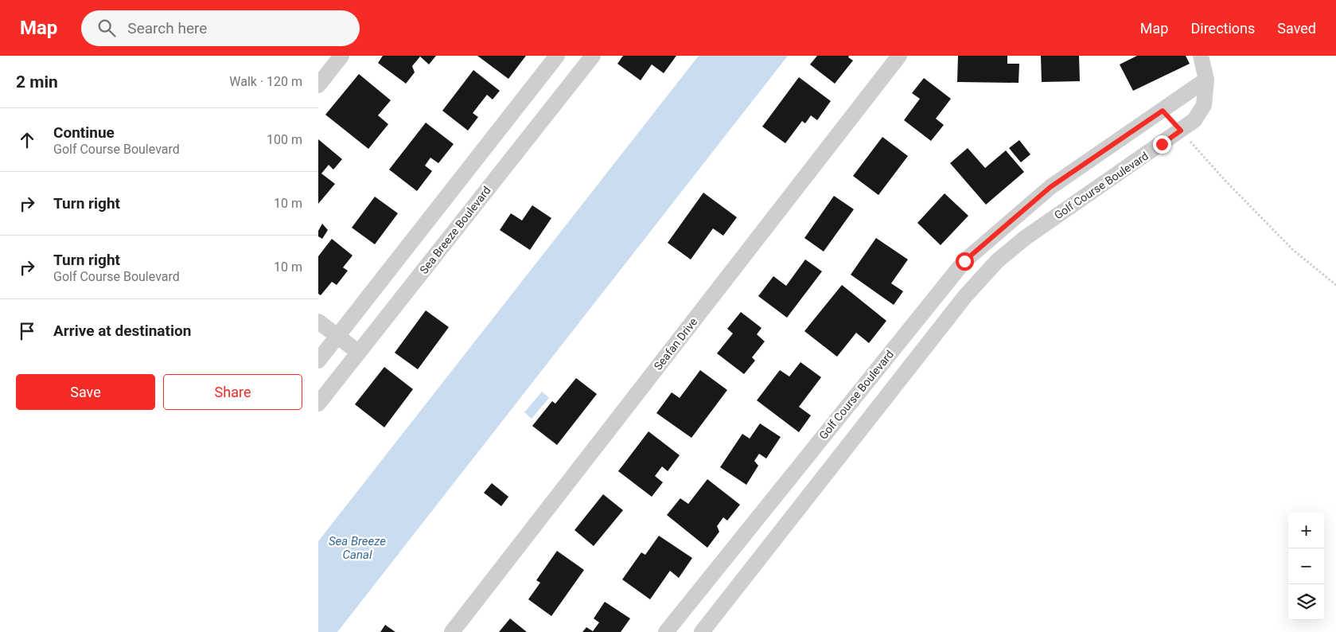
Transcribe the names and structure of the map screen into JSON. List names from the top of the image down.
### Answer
{
  "streets": {
    "street": ["Golf Course Boulevard", "Sea Breeze Boulevard", "Seafan Drive"]
  },
  "water": ["Sea Breeze Canal"],
  "page": {
    "header": "Map",
    "search": "Search here",
    "nav": ["Map", "Directions", "Saved"],
    "heading": ["2 min", "Walk · 120 m"],
    "list": [
      ["Continue", "Golf Course Boulevard", "100 m"],
      ["Turn right", "10 m"],
      ["Turn right", "Golf Course Boulevard", "10 m"],
      "Arrive at destination"
    ],
    "buttons": ["Save", "Share"],
    "map_buttons": ["+", "−"]
  }
}
